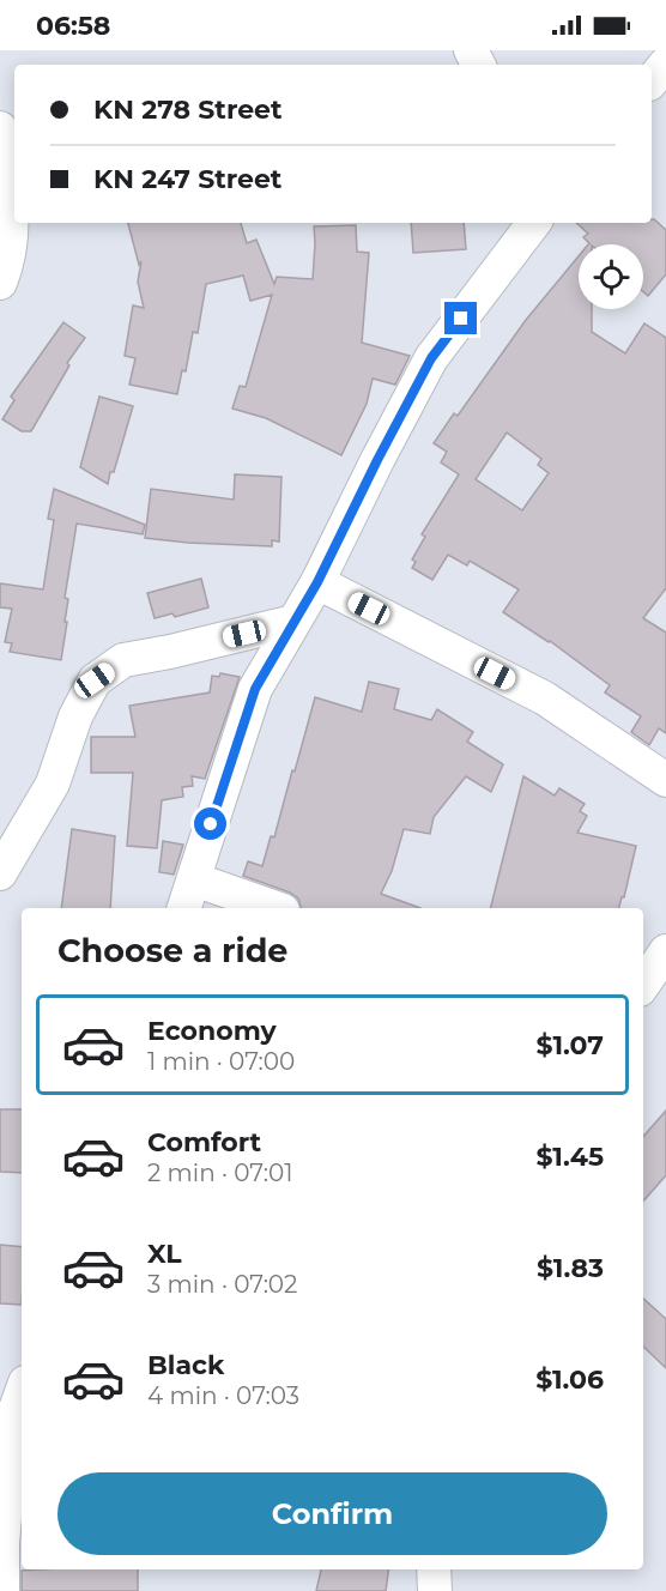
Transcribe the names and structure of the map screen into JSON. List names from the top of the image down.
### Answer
{
  "page": {
    "status": "06:58",
    "banner": ["KN 278 Street", "KN 247 Street"],
    "heading": "Choose a ride",
    "list": [
      {
        "name": "Economy",
        "note": "1 min · 07:00",
        "value": "$1.07"
      },
      {
        "name": "Comfort",
        "note": "2 min · 07:01",
        "value": "$1.45"
      },
      {
        "name": "XL",
        "note": "3 min · 07:02",
        "value": "$1.83"
      },
      {
        "name": "Black",
        "note": "4 min · 07:03",
        "value": "$1.06"
      }
    ],
    "buttons": "Confirm"
  }
}
